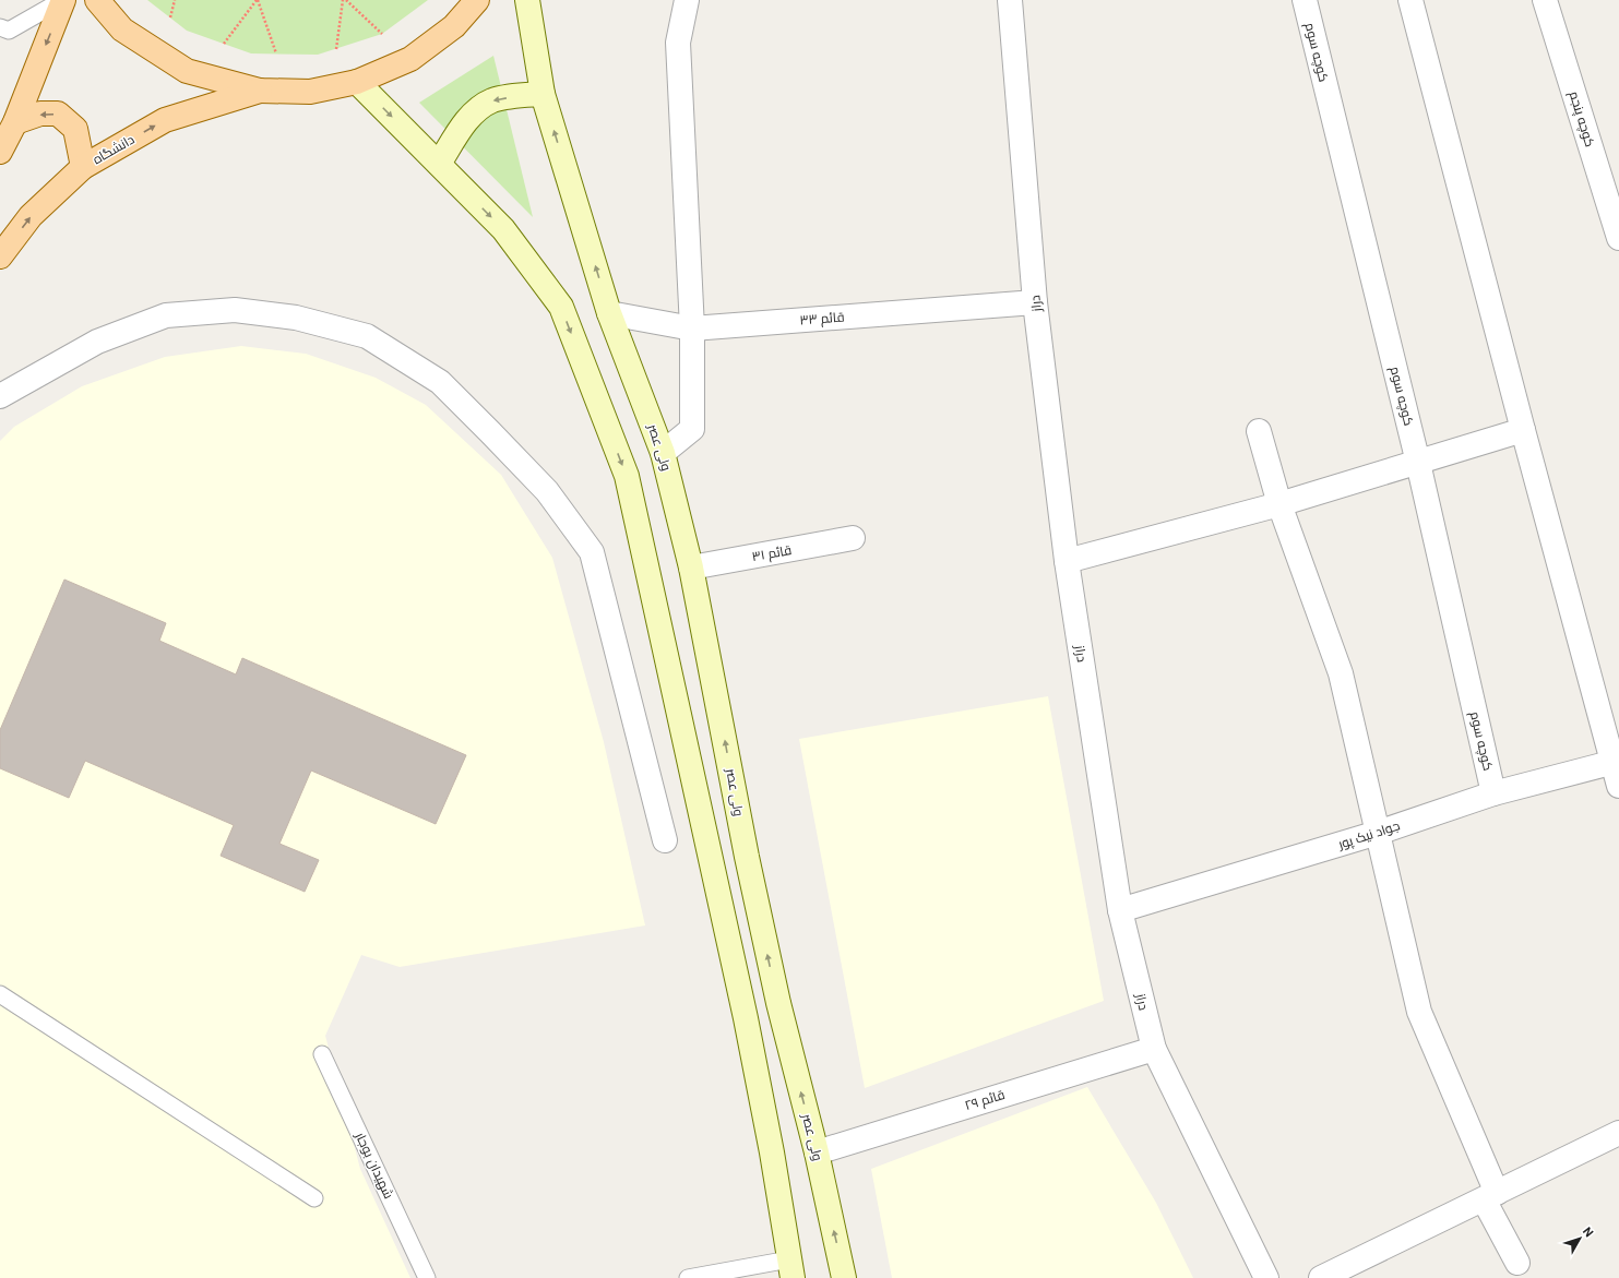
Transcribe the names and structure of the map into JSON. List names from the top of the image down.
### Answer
{
  "streets": {
    "main road": ["دانشگاه", "ولی عصر"],
    "street": [
      "کوچه سوم",
      "کوچه پنجم",
      "دراز",
      "قائم ۳۳",
      "قائم ۳۱",
      "جواد نیک پور",
      "قائم ۲۹"
    ],
    "lane": ["شهیدان بوجار"]
  },
  "crossings": [
    ["کوچه سوم", "جواد نیک پور"],
    ["دراز", "قائم ۳۳"],
    ["دراز", "جواد نیک پور"],
    ["دراز", "قائم ۲۹"],
    ["قائم ۳۳", "ولی عصر"],
    ["ولی عصر", "قائم ۳۱"],
    ["ولی عصر", "قائم ۲۹"]
  ],
  "one_way": ["دانشگاه"],
  "north": "top right"
}
